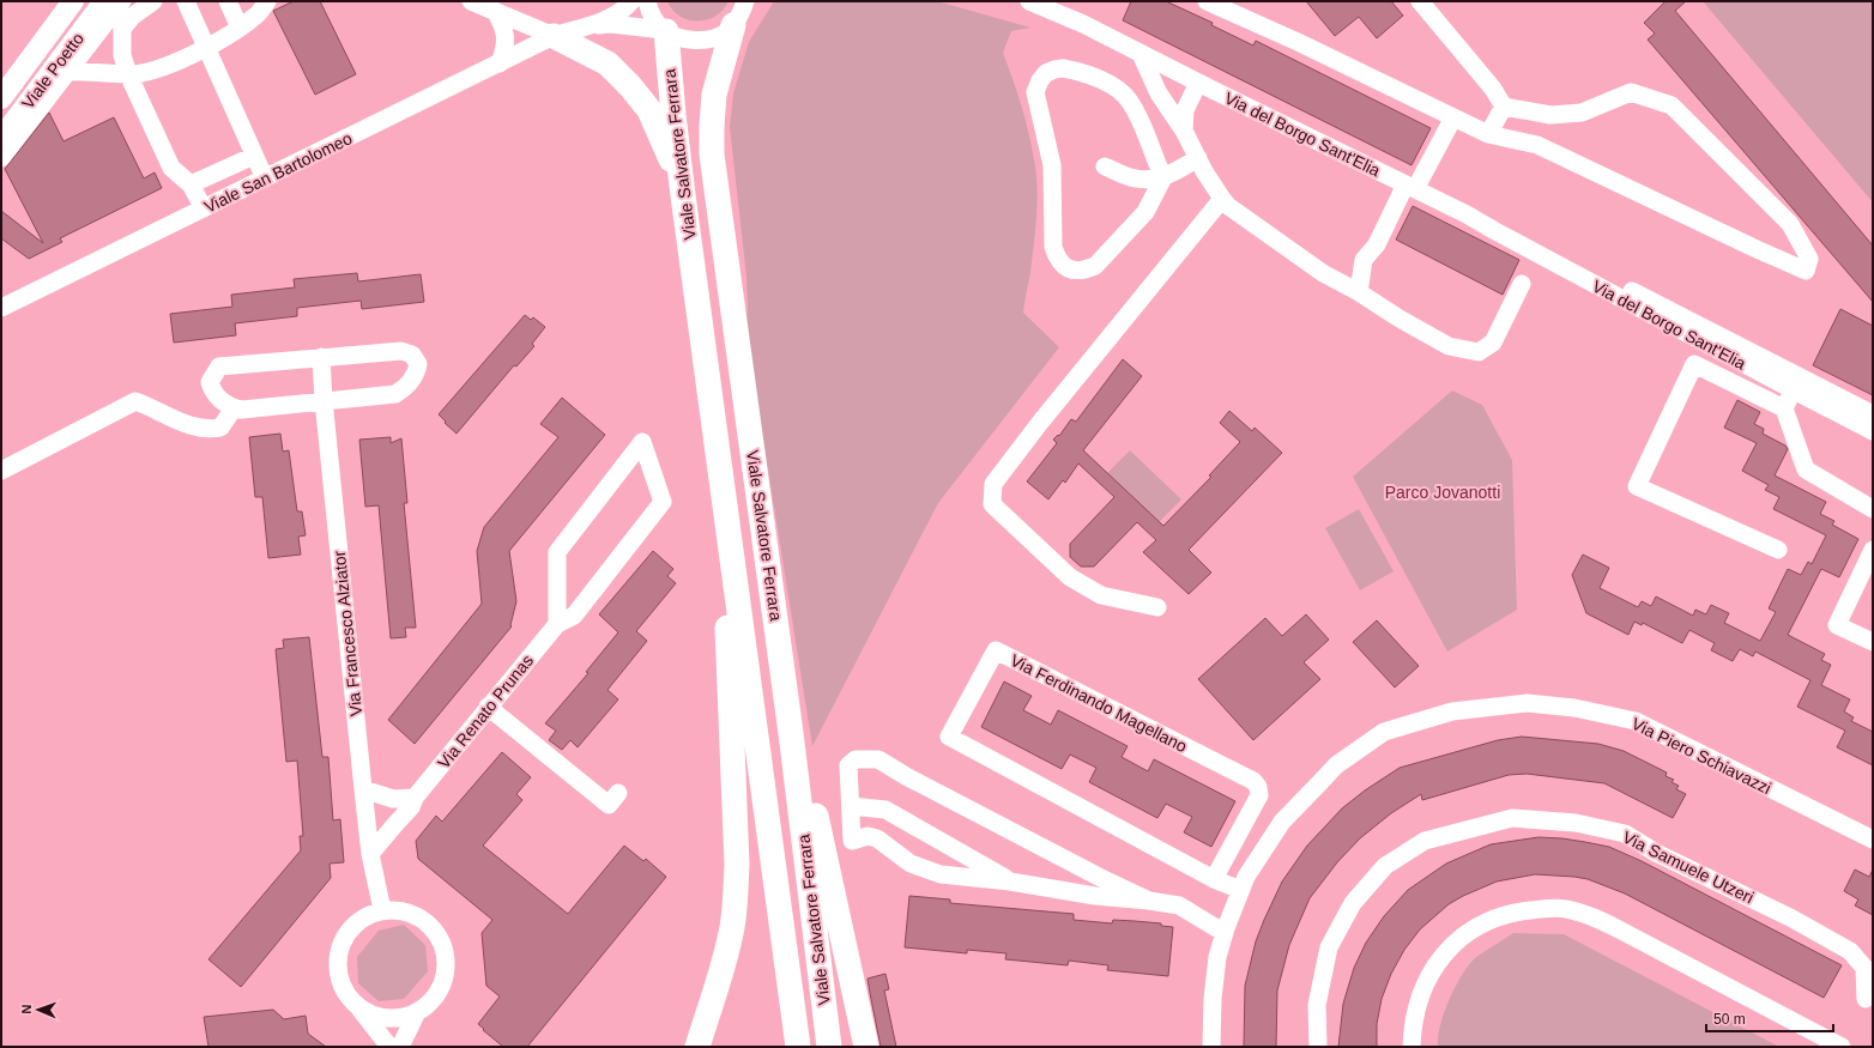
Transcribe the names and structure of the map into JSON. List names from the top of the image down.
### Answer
{
  "streets": {
    "highway": ["Viale Salvatore Ferrara"],
    "main road": ["Viale Poetto"],
    "street": [
      "Via del Borgo Sant'Elia",
      "Viale San Bartolomeo",
      "Via Francesco Alziator",
      "Via Ferdinando Magellano",
      "Via Renato Prunas",
      "Via Piero Schiavazzi",
      "Via Samuele Utzeri"
    ]
  },
  "crossings": [
    ["Viale Salvatore Ferrara", "Viale San Bartolomeo"],
    ["Via Francesco Alziator", "Via Renato Prunas"],
    ["Via Ferdinando Magellano", "Via Piero Schiavazzi"]
  ],
  "parks": ["Parco Jovanotti"],
  "scale_bar": "50 m",
  "north": "left"
}
